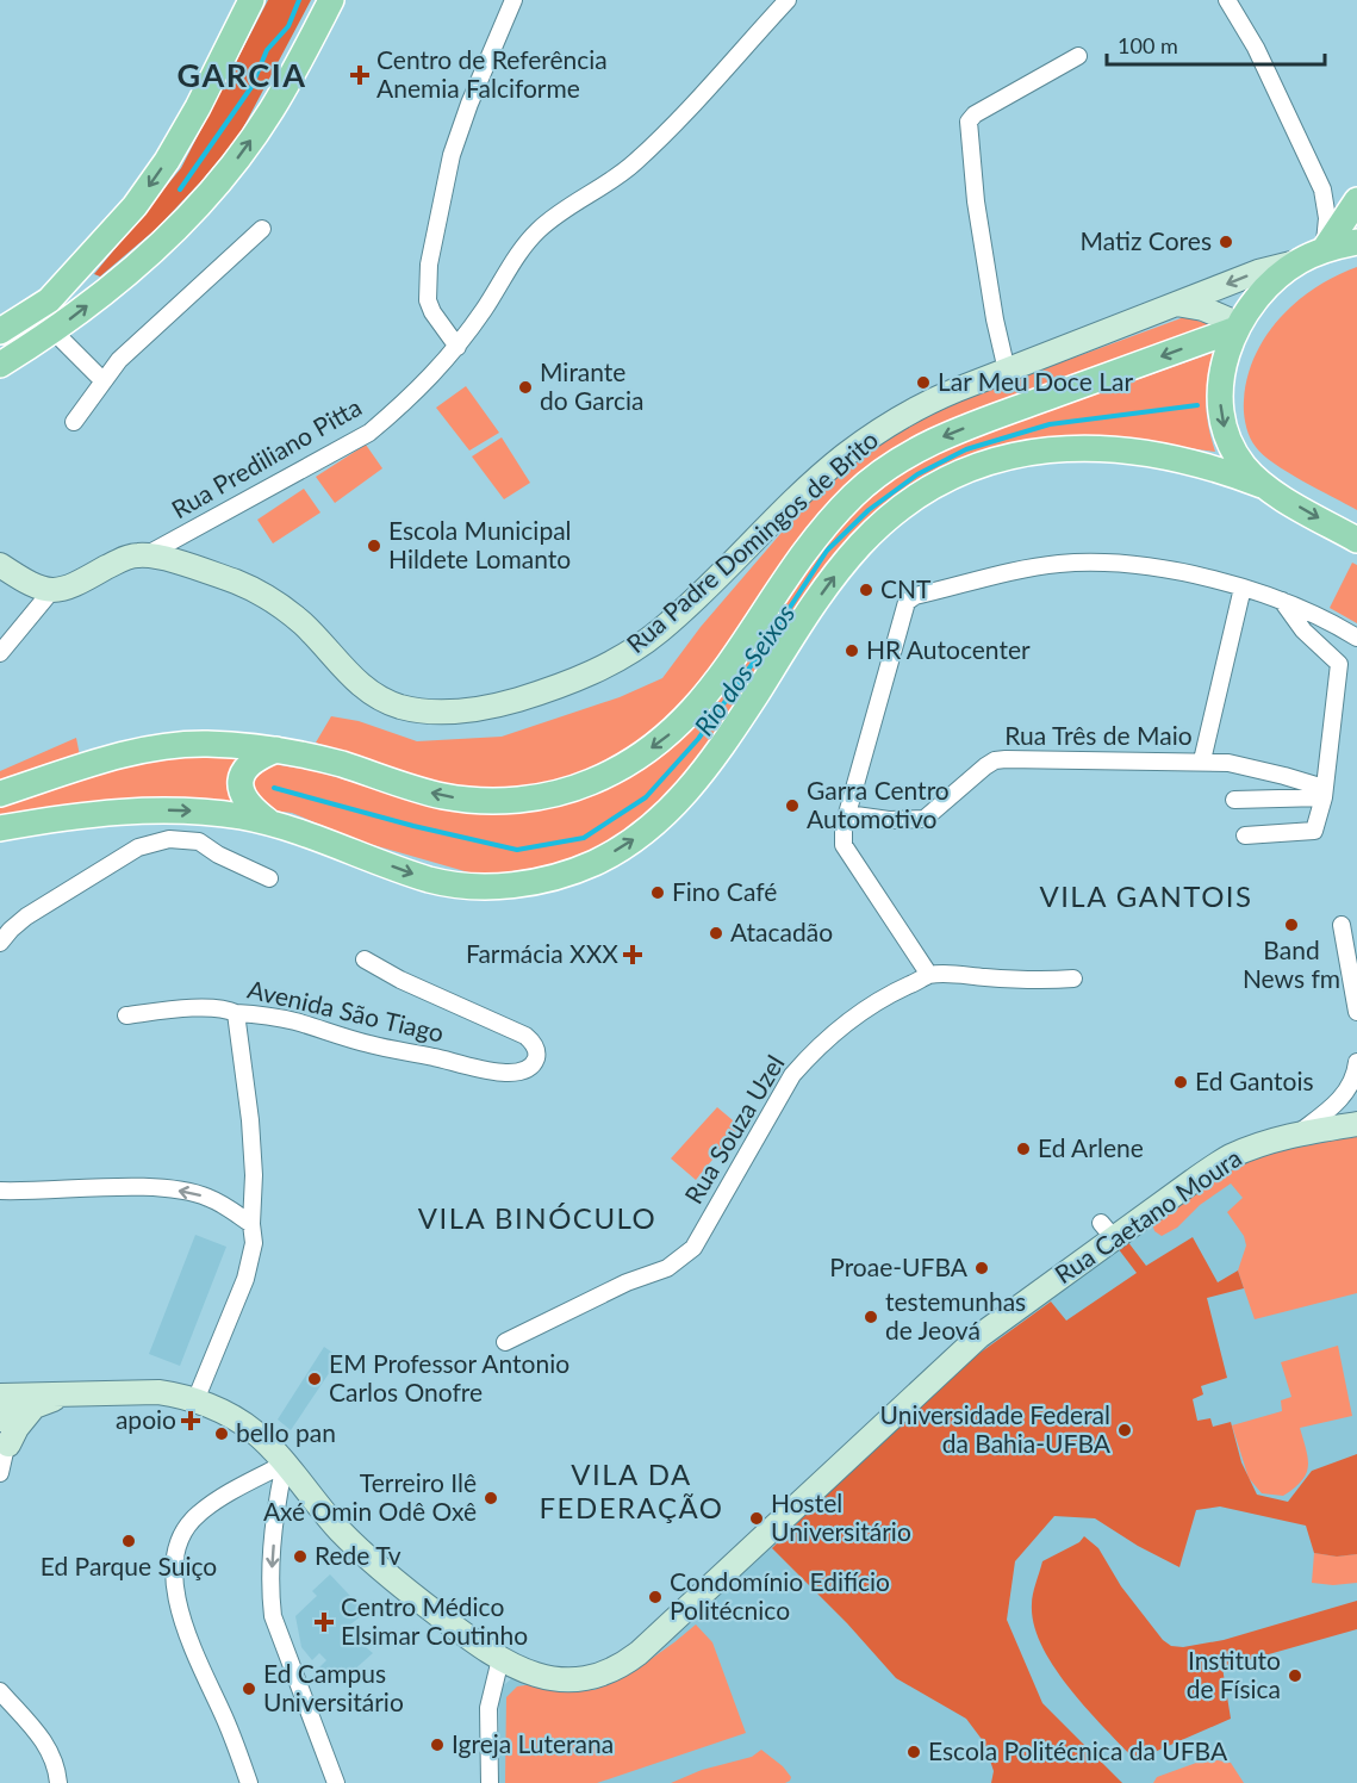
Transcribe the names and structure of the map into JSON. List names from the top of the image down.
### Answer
{
  "streets": {
    "main road": ["Rua Padre Domingos de Brito", "Rua Caetano Moura"],
    "street": [
      "Rua Prediliano Pitta",
      "Rua Três de Maio",
      "Avenida São Tiago",
      "Rua Souza Uzel"
    ]
  },
  "crossings": [
    ["Rua Prediliano Pitta", "Rua Padre Domingos de Brito"]
  ],
  "districts": [
    "GARCIA",
    "VILA GANTOIS",
    "VILA BINÓCULO",
    "VILA DA FEDERAÇÃO"
  ],
  "water": ["Rio dos Seixos"],
  "places": {
    "health": [
      "Centro de Referência Anemia Falciforme",
      "Farmácia XXX",
      "apoio",
      "Centro Médico Elsimar Coutinho"
    ],
    "other": [
      "Matiz Cores",
      "Lar Meu Doce Lar",
      "Mirante do Garcia",
      "Escola Municipal Hildete Lomanto",
      "CNT",
      "HR Autocenter",
      "Garra Centro Automotivo",
      "Fino Café",
      "Band News fm",
      "Atacadão",
      "Ed Gantois",
      "Ed Arlene",
      "Proae-UFBA",
      "testemunhas de Jeová",
      "EM Professor Antonio Carlos Onofre",
      "Universidade Federal da Bahia-UFBA",
      "bello pan",
      "Terreiro Ilê Axé Omin Odê Oxê",
      "Hostel Universitário",
      "Ed Parque Suiço",
      "Rede Tv",
      "Condomínio Edifício Politécnico",
      "Instituto de Física",
      "Ed Campus Universitário",
      "Igreja Luterana",
      "Escola Politécnica da UFBA"
    ]
  },
  "scale_bar": "100 m"
}
